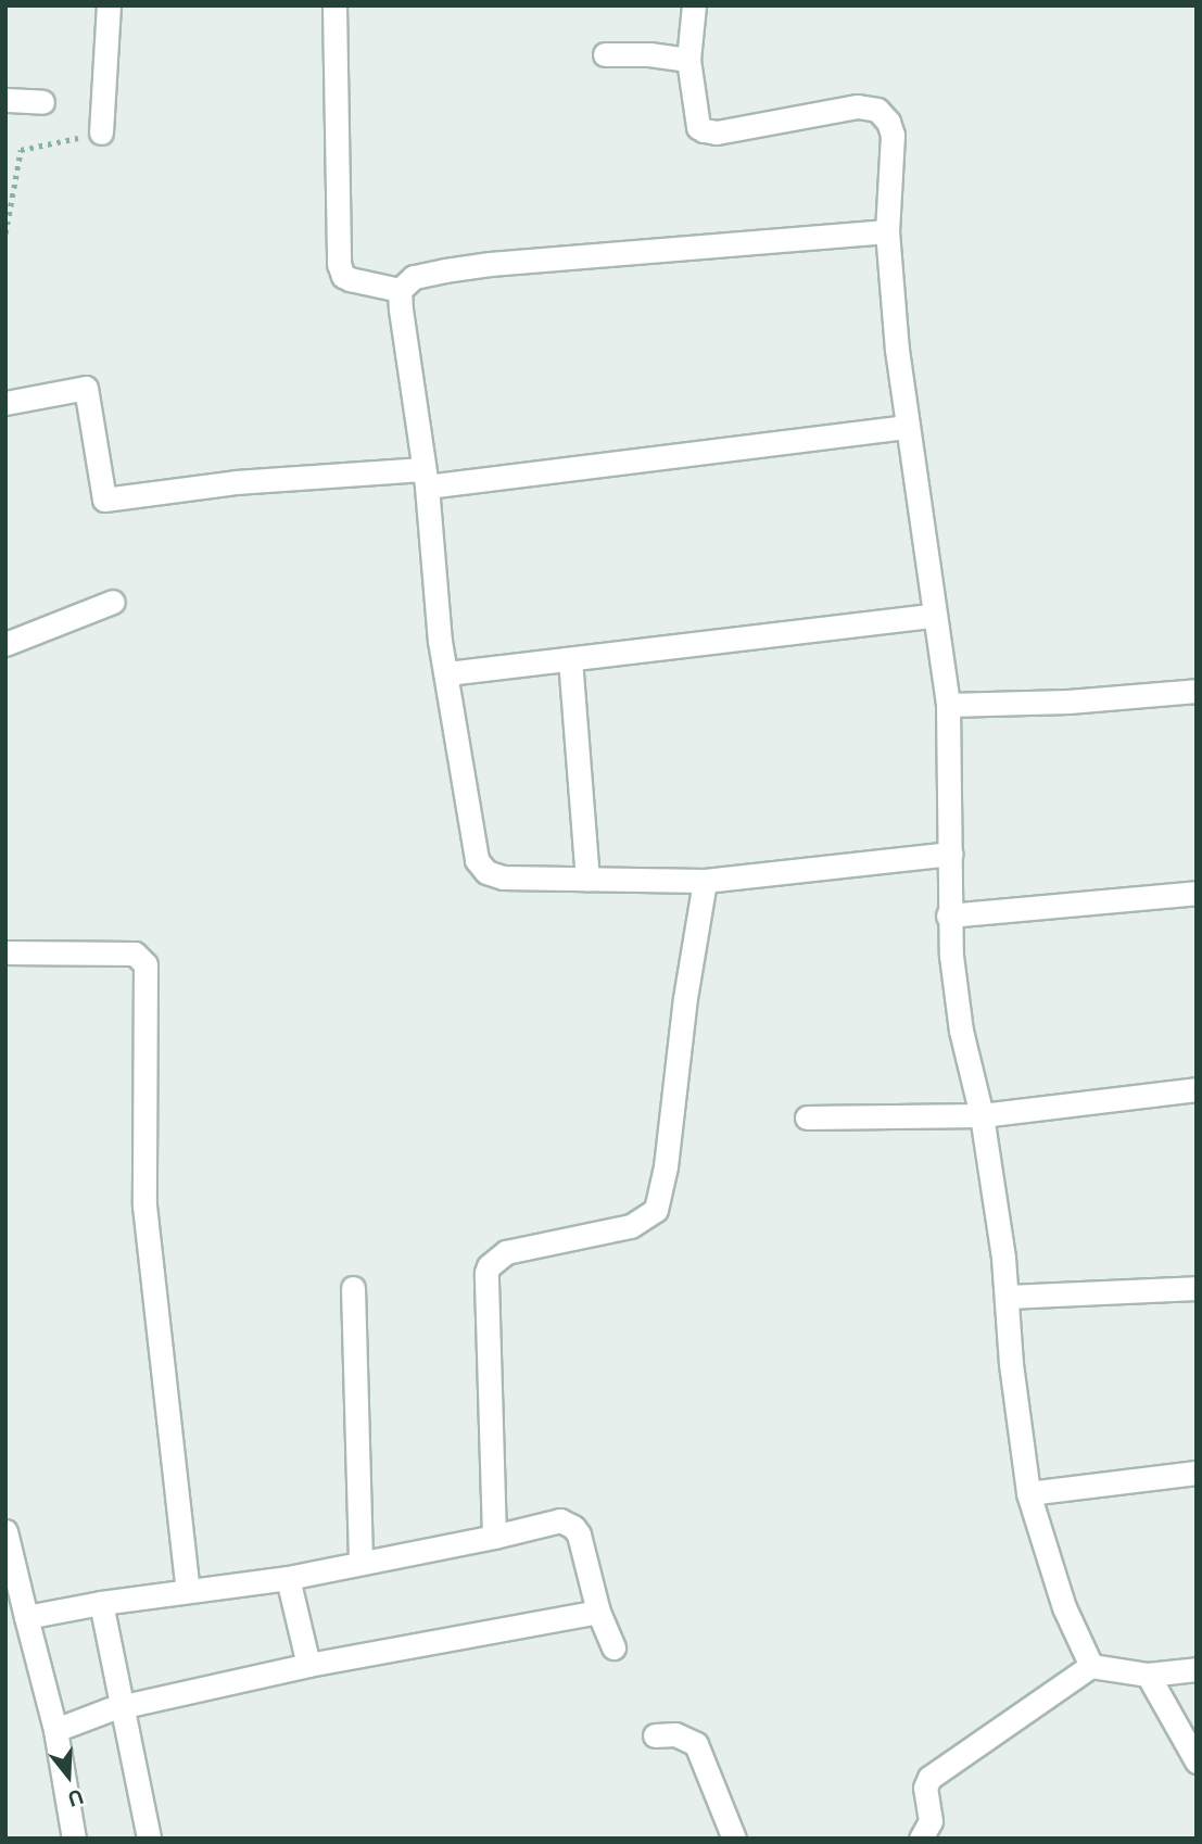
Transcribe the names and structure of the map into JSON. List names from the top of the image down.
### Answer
{
  "north": "bottom"
}
